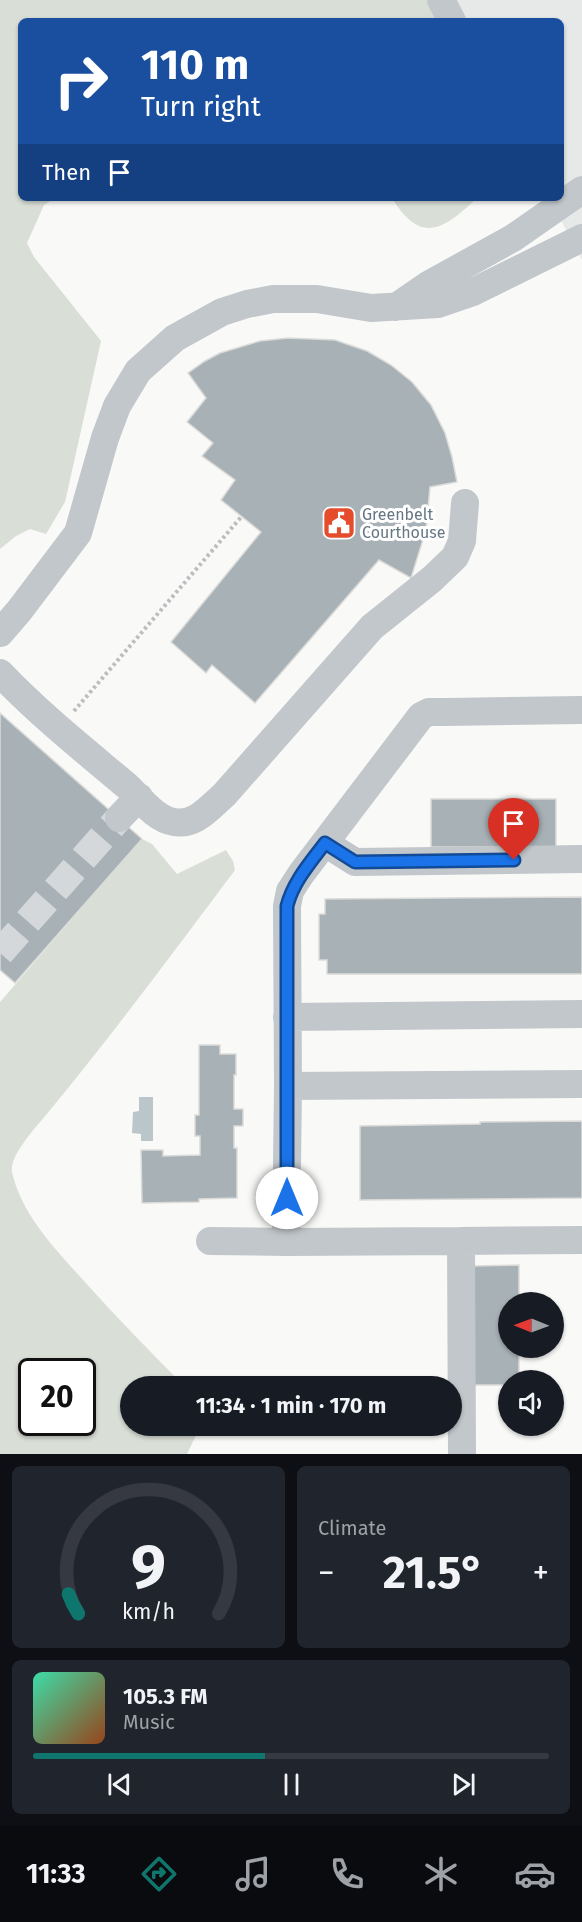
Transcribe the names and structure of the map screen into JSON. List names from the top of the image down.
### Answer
{
  "places": {
    "public building": ["Greenbelt Courthouse"]
  },
  "north": "left",
  "page": {
    "turn": ["110 m", "Turn right"],
    "then": "Then",
    "limit": "20",
    "trip": "11:34 · 1 min · 170 m",
    "tile": "Climate",
    "heat": ["−", "21.5°", "+"],
    "song": ["105.3 FM", "Music"],
    "tabs": "11:33",
    "gauge": ["9", "km/h"]
  }
}
